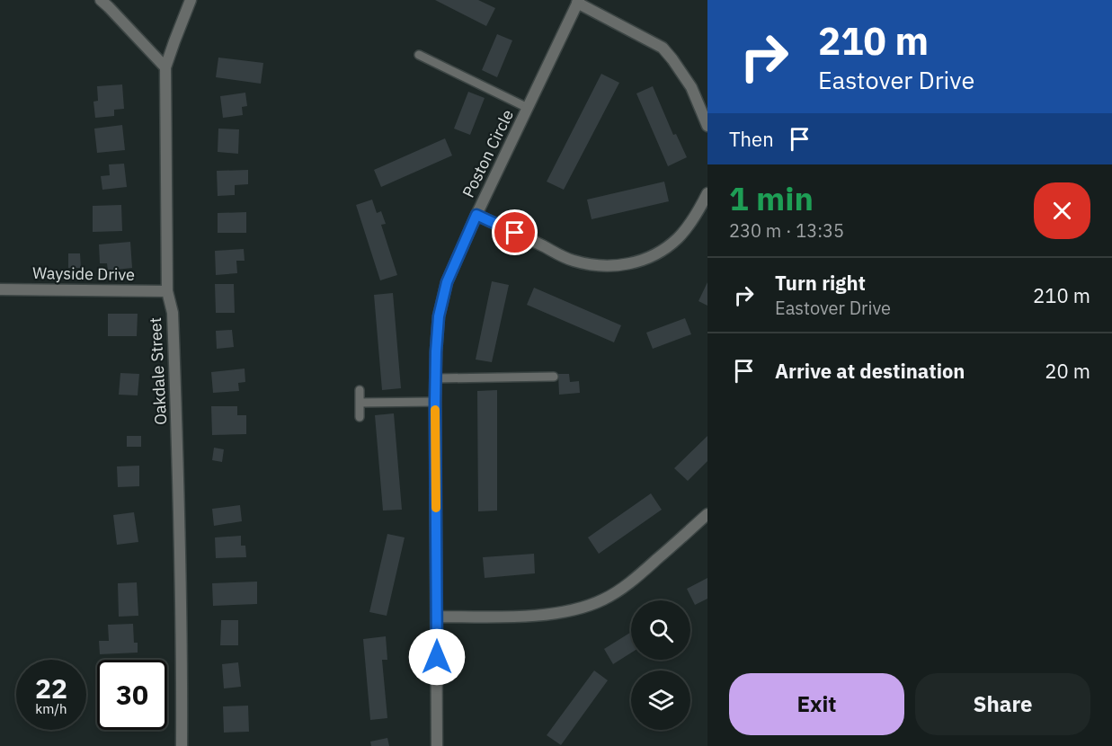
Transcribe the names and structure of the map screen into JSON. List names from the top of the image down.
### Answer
{
  "streets": {
    "street": ["Poston Circle", "Wayside Drive", "Oakdale Street"]
  },
  "crossings": [
    ["Wayside Drive", "Oakdale Street"]
  ],
  "page": {
    "turn": ["210 m", "Eastover Drive"],
    "then": "Then",
    "heading": ["1 min", "230 m · 13:35"],
    "list": [
      {
        "name": "Turn right",
        "note": "Eastover Drive",
        "value": "210 m"
      },
      {
        "name": "Arrive at destination",
        "value": "20 m"
      }
    ],
    "speed": "22 km/h",
    "limit": "30",
    "buttons": ["Exit", "Share"]
  }
}
